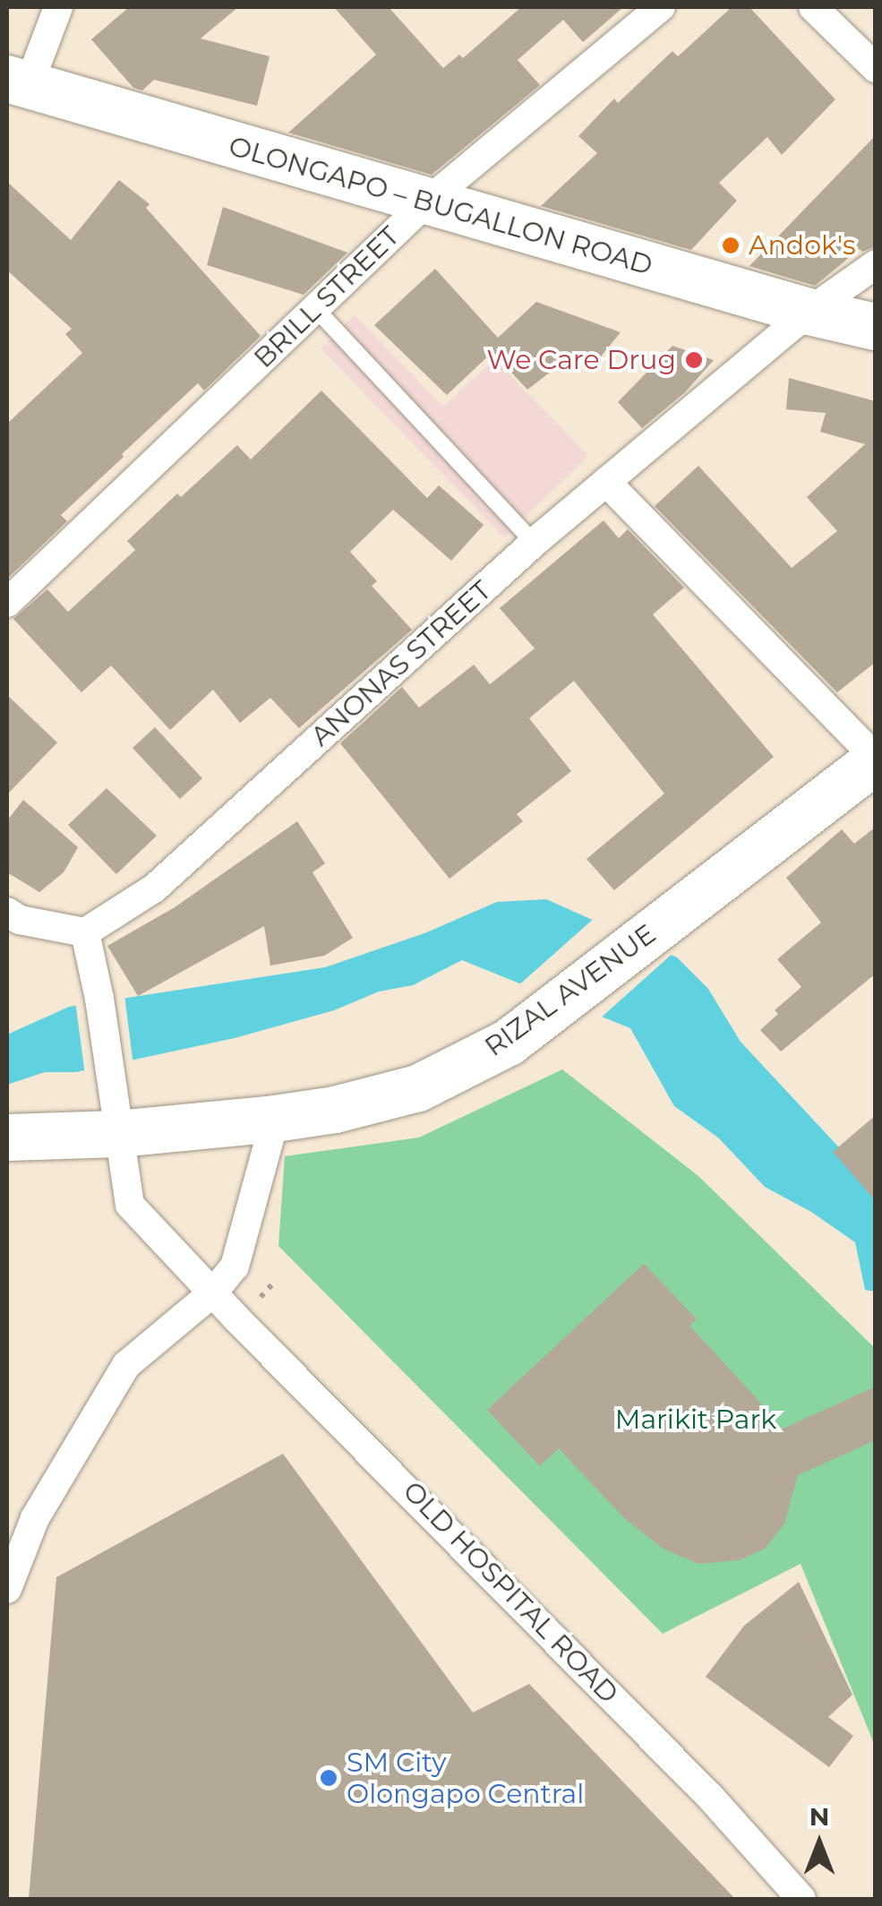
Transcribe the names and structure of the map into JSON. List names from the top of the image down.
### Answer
{
  "streets": {
    "main road": ["OLONGAPO – BUGALLON ROAD", "RIZAL AVENUE"],
    "street": ["BRILL STREET", "ANONAS STREET", "OLD HOSPITAL ROAD"]
  },
  "crossings": [
    ["OLONGAPO – BUGALLON ROAD", "BRILL STREET"],
    ["OLONGAPO – BUGALLON ROAD", "ANONAS STREET"],
    ["RIZAL AVENUE", "OLD HOSPITAL ROAD"]
  ],
  "parks": ["Marikit Park"],
  "places": ["Andok's", "We Care Drug", "SM City Olongapo Central"],
  "north": "top"
}
